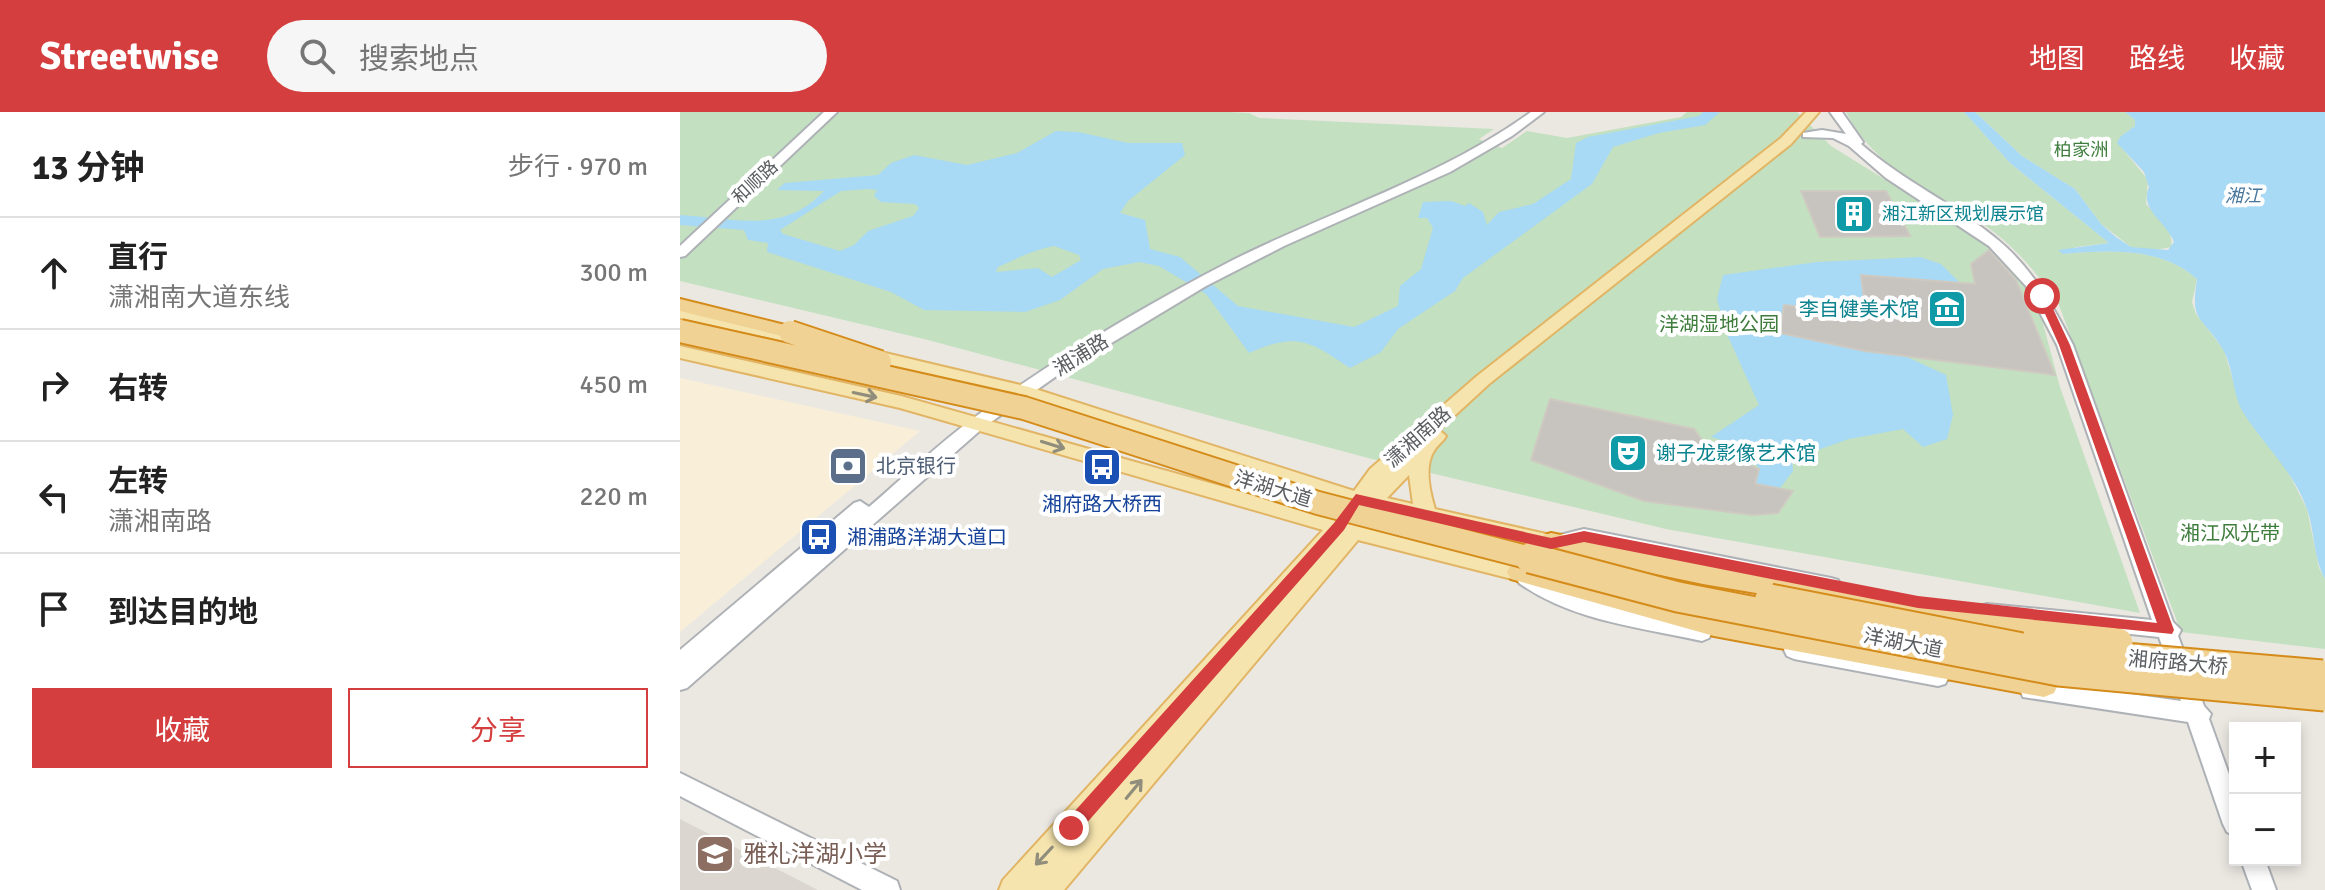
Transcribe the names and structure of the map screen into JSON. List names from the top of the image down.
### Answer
{
  "streets": {
    "highway": ["洋湖大道", "湘府路大桥"],
    "main road": ["潇湘南路"],
    "street": ["和顺路", "湘浦路"]
  },
  "crossings": [
    ["洋湖大道", "湘府路大桥"]
  ],
  "water": ["湘江"],
  "parks": ["柏家洲", "洋湖湿地公园", "湘江风光带"],
  "places": {
    "building": ["湘江新区规划展示馆"],
    "museum": ["李自健美术馆"],
    "theatre": ["谢子龙影像艺术馆"],
    "bank": ["北京银行"],
    "bus stop": ["湘府路大桥西", "湘浦路洋湖大道口"],
    "school or university": ["雅礼洋湖小学"]
  },
  "page": {
    "header": "Streetwise",
    "search": "搜索地点",
    "nav": ["地图", "路线", "收藏"],
    "heading": ["13 分钟", "步行 · 970 m"],
    "list": [
      ["直行", "潇湘南大道东线", "300 m"],
      ["右转", "450 m"],
      ["左转", "潇湘南路", "220 m"],
      "到达目的地"
    ],
    "buttons": ["收藏", "分享"],
    "map_buttons": ["+", "−"]
  }
}
